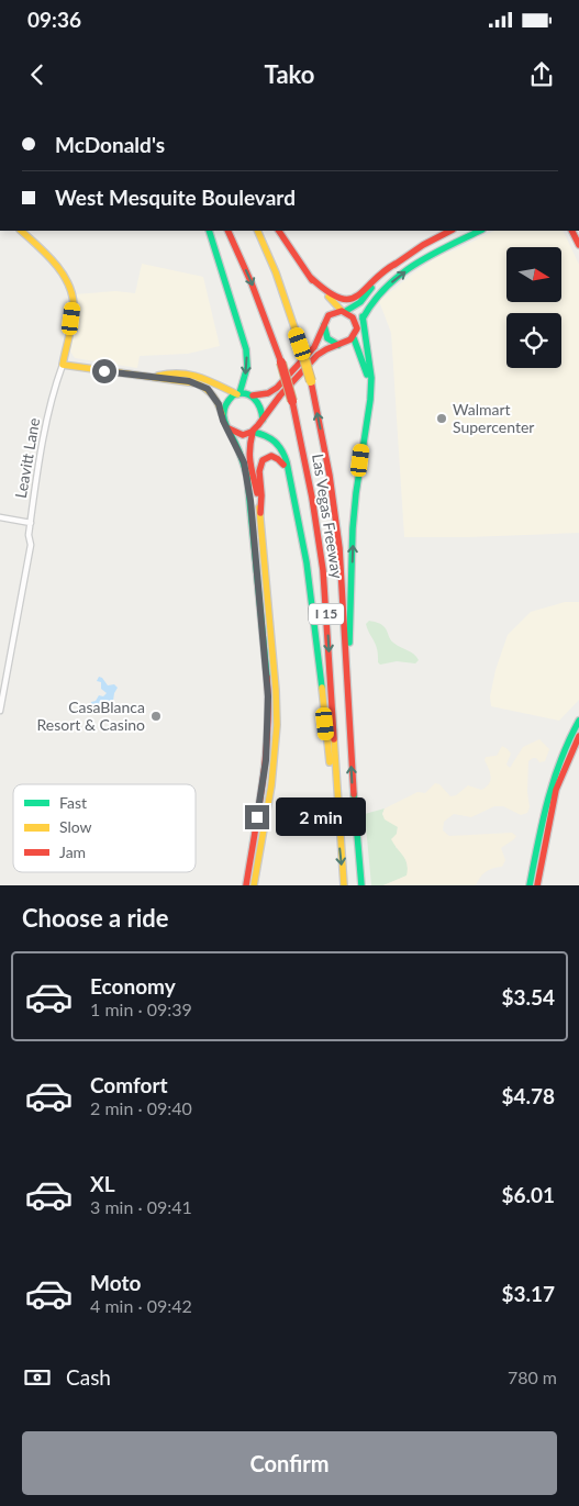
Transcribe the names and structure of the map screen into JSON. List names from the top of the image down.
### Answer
{
  "streets": {
    "main road": ["Leavitt Lane", "Las Vegas Freeway", "I 15"]
  },
  "places": ["Walmart Supercenter", "CasaBlanca Resort & Casino"],
  "legend": ["Fast", "Slow", "Jam"],
  "north": "right",
  "page": {
    "status": "09:36",
    "header": "Tako",
    "banner": ["McDonald's", "West Mesquite Boulevard"],
    "bubble": "2 min",
    "heading": "Choose a ride",
    "list": [
      {
        "name": "Economy",
        "note": "1 min · 09:39",
        "value": "$3.54"
      },
      {
        "name": "Comfort",
        "note": "2 min · 09:40",
        "value": "$4.78"
      },
      {
        "name": "XL",
        "note": "3 min · 09:41",
        "value": "$6.01"
      },
      {
        "name": "Moto",
        "note": "4 min · 09:42",
        "value": "$3.17"
      }
    ],
    "pay": ["Cash", "780 m"],
    "buttons": "Confirm"
  }
}
